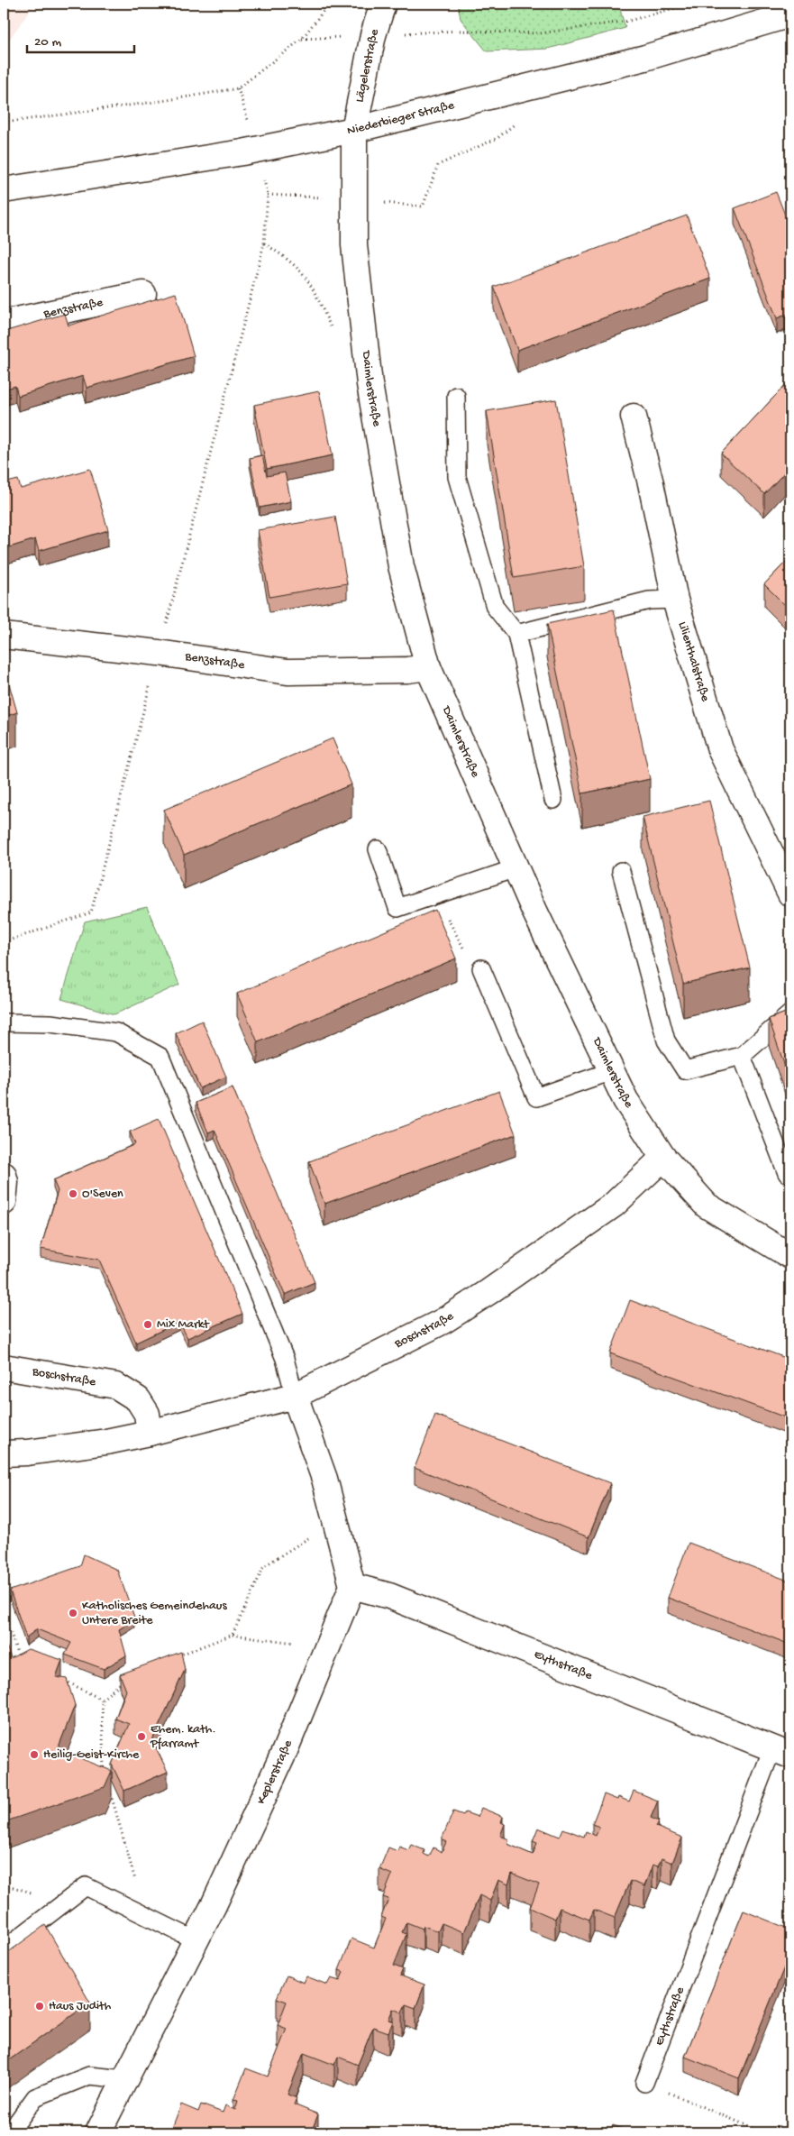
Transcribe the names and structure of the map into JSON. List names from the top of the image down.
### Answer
{
  "streets": {
    "street": [
      "Lägelerstraße",
      "Niederbieger Straße",
      "Benzstraße",
      "Daimlerstraße",
      "Lilienthalstraße",
      "Boschstraße",
      "Eythstraße",
      "Keplerstraße"
    ]
  },
  "crossings": [
    ["Lägelerstraße", "Niederbieger Straße"],
    ["Lägelerstraße", "Daimlerstraße"],
    ["Niederbieger Straße", "Daimlerstraße"],
    ["Benzstraße", "Daimlerstraße"],
    ["Daimlerstraße", "Boschstraße"],
    ["Eythstraße", "Keplerstraße"]
  ],
  "places": [
    "O'Seven",
    "Mix Markt",
    "Katholisches Gemeindehaus Untere Breite",
    "Ehem. kath. Pfarramt",
    "Heilig-Geist-Kirche",
    "Haus Judith"
  ],
  "scale_bar": "20 m"
}
